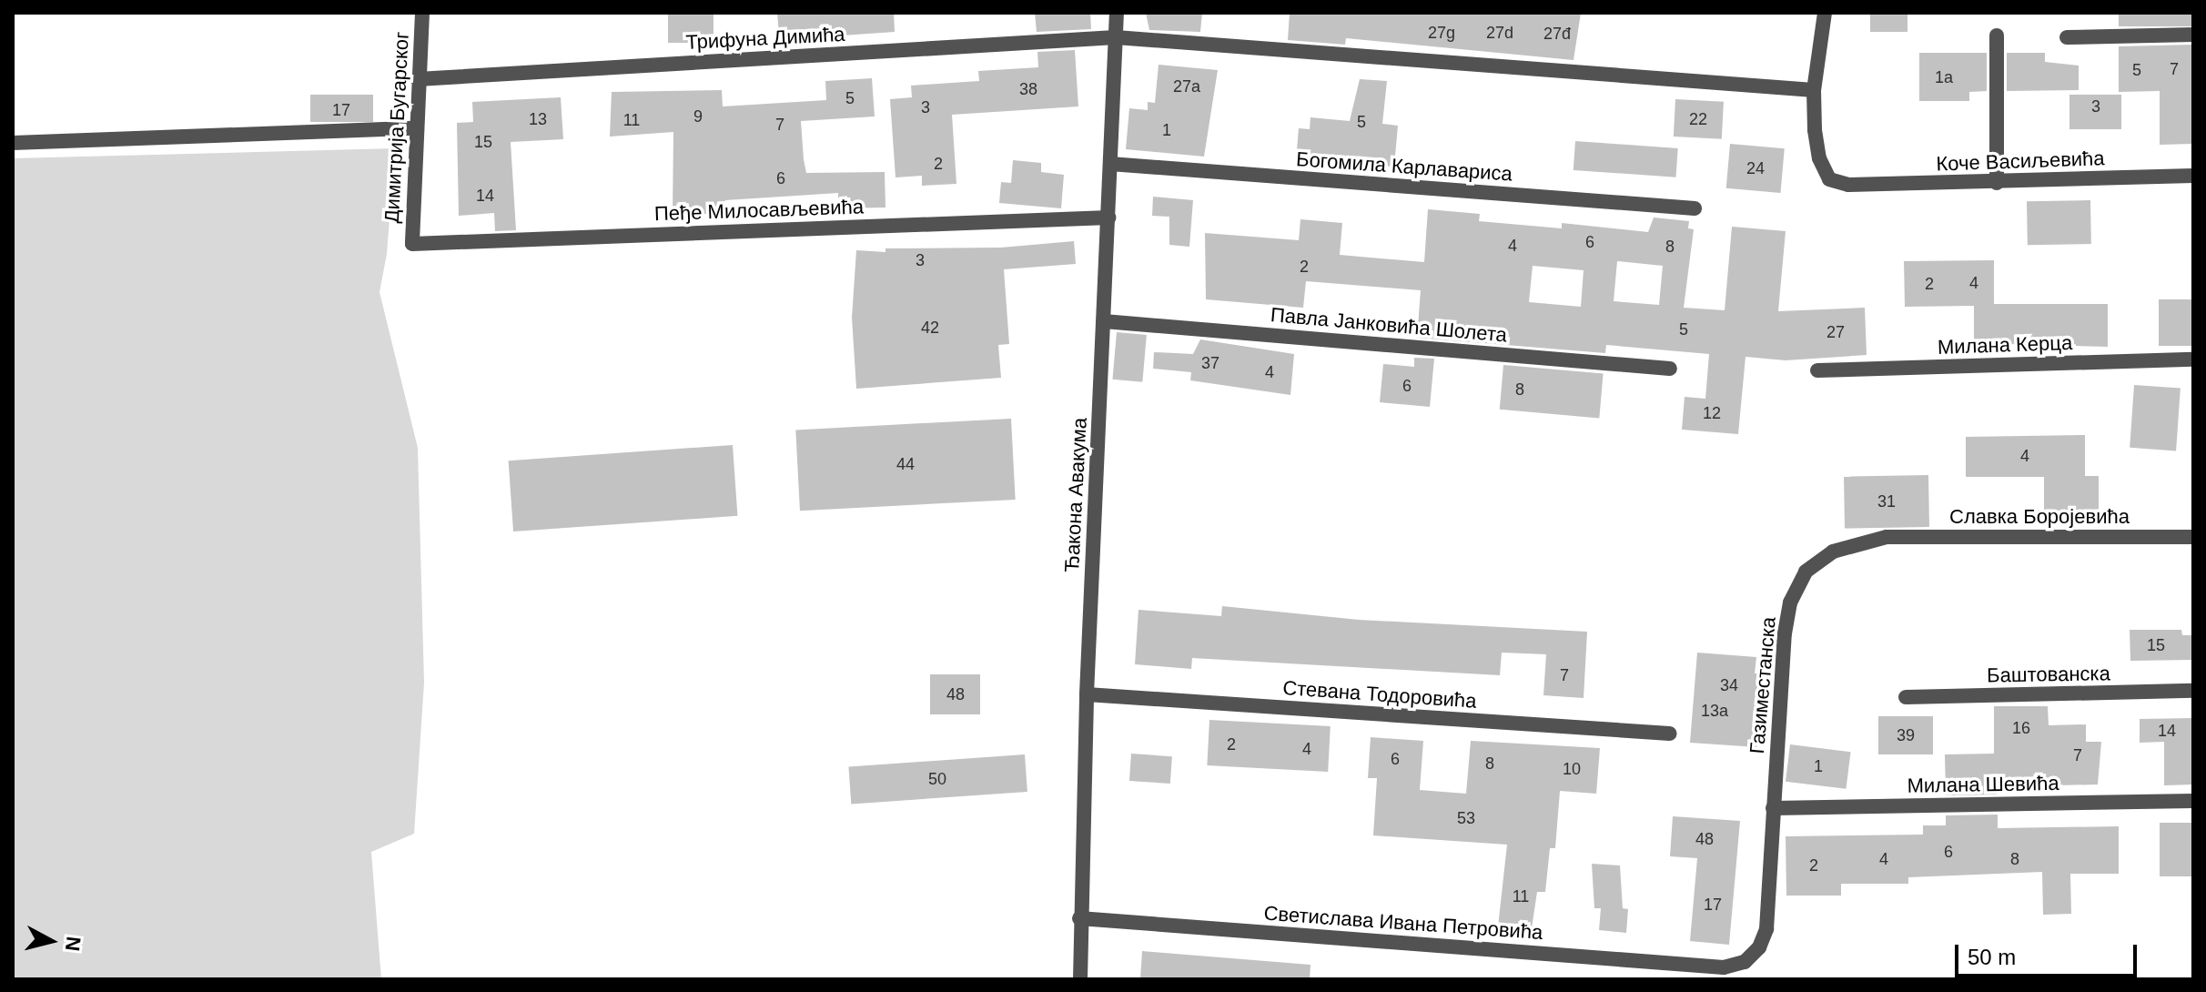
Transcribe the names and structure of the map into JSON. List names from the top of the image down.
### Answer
{
  "streets": {
    "street": [
      "Трифуна Димића",
      "Димитрија Бугарског",
      "Коче Васиљевића",
      "Богомила Карлавариса",
      "Пеђе Милосављевића",
      "Павла Јанковића Шолета",
      "Милана Керца",
      "Ђакона Авакума",
      "Славка Боројевића",
      "Баштованска",
      "Газиместанска",
      "Стевана Тодоровића",
      "Милана Шевића",
      "Светислава Ивана Петровића"
    ]
  },
  "crossings": [
    ["Трифуна Димића", "Димитрија Бугарског"],
    ["Трифуна Димића", "Коче Васиљевића"],
    ["Трифуна Димића", "Ђакона Авакума"],
    ["Димитрија Бугарског", "Пеђе Милосављевића"],
    ["Богомила Карлавариса", "Ђакона Авакума"],
    ["Пеђе Милосављевића", "Ђакона Авакума"],
    ["Павла Јанковића Шолета", "Ђакона Авакума"],
    ["Ђакона Авакума", "Стевана Тодоровића"],
    ["Ђакона Авакума", "Светислава Ивана Петровића"],
    ["Славка Боројевића", "Газиместанска"],
    ["Газиместанска", "Милана Шевића"],
    ["Газиместанска", "Светислава Ивана Петровића"]
  ],
  "house_numbers": [
    "27g",
    "27d",
    "27đ",
    "7",
    "5",
    "1a",
    "27a",
    "38",
    "5",
    "3",
    "3",
    "17",
    "9",
    "13",
    "22",
    "11",
    "5",
    "7",
    "1",
    "15",
    "2",
    "24",
    "6",
    "14",
    "6",
    "4",
    "8",
    "3",
    "2",
    "4",
    "2",
    "42",
    "5",
    "27",
    "37",
    "4",
    "6",
    "8",
    "12",
    "4",
    "44",
    "31",
    "15",
    "7",
    "34",
    "48",
    "13a",
    "16",
    "14",
    "39",
    "2",
    "4",
    "7",
    "6",
    "8",
    "1",
    "10",
    "50",
    "53",
    "48",
    "6",
    "4",
    "8",
    "2",
    "11",
    "17"
  ],
  "scale_bar": "50 m",
  "north": "right"
}
